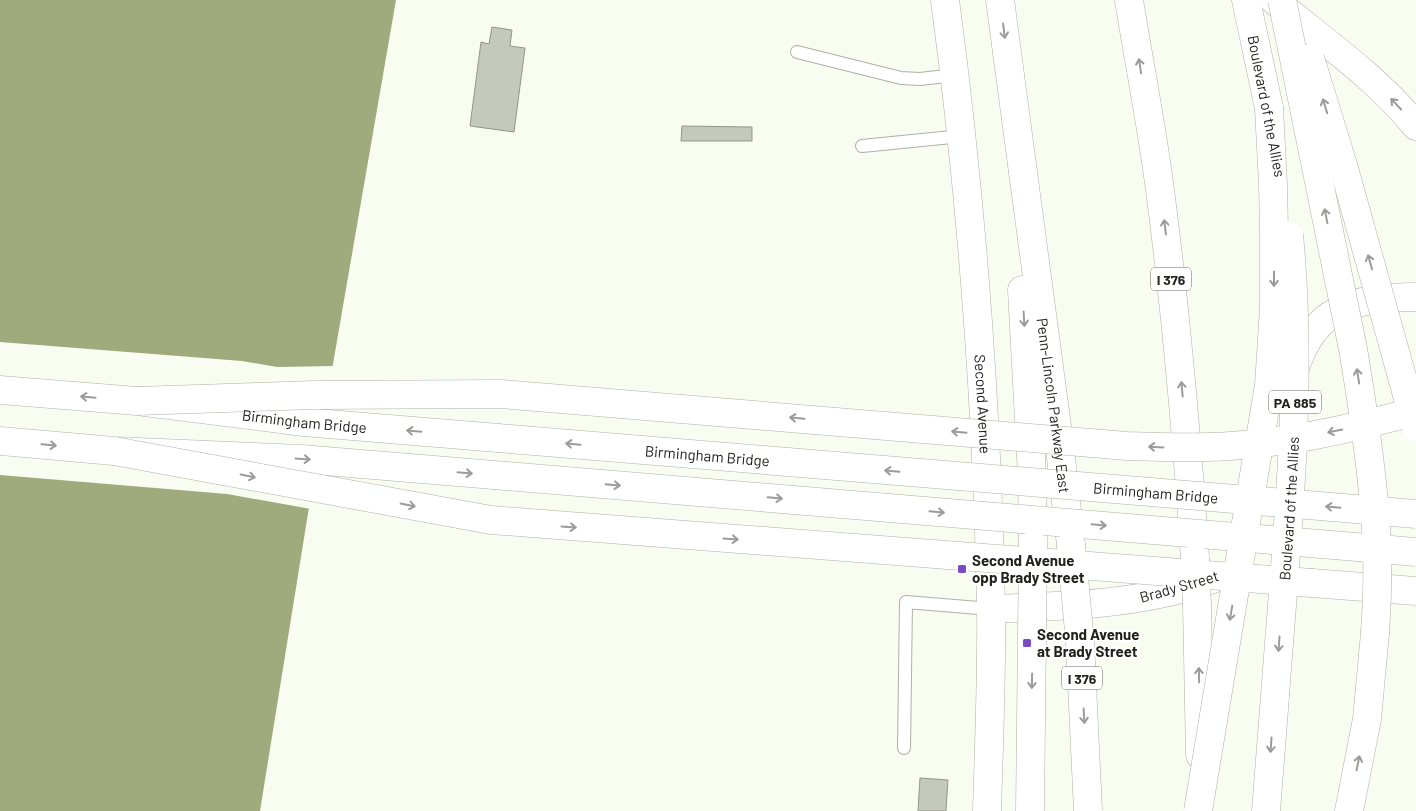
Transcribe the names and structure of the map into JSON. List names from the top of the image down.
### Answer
{
  "streets": {
    "main road": [
      "Boulevard of the Allies",
      "I 376",
      "PA 885",
      "Second Avenue",
      "Penn-Lincoln Parkway East",
      "Birmingham Bridge",
      "Brady Street"
    ]
  },
  "crossings": [
    ["Second Avenue", "Brady Street"]
  ],
  "places": {
    "transit": ["Second Avenue opp Brady Street", "Second Avenue at Brady Street"]
  }
}
